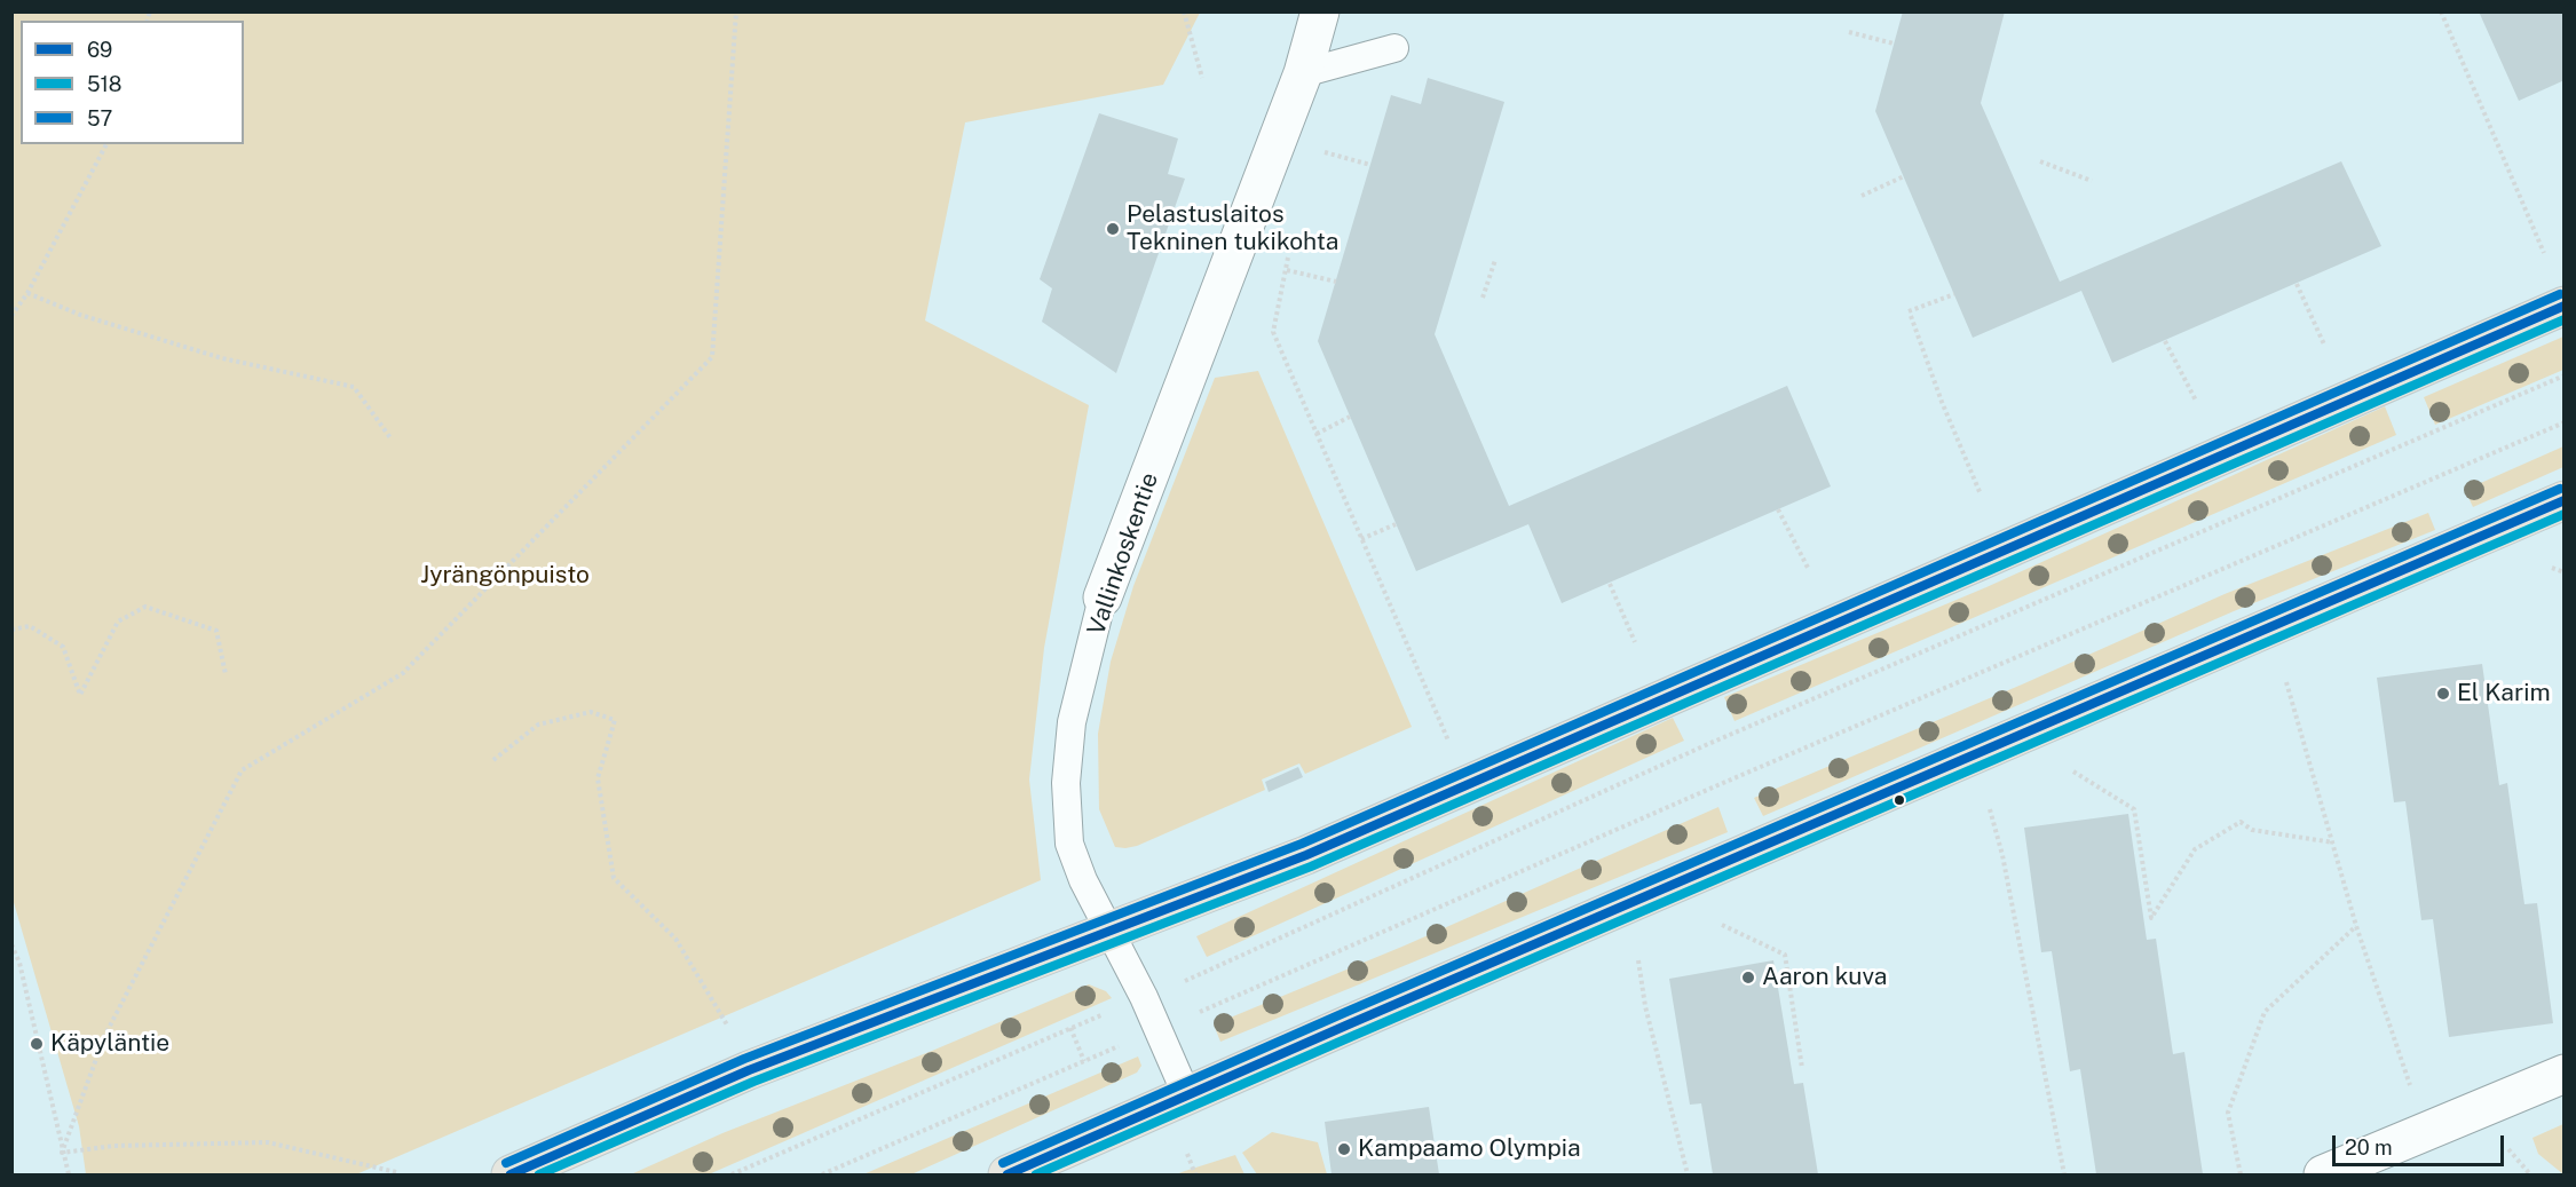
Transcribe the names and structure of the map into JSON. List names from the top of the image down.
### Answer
{
  "streets": {
    "street": ["Vallinkoskentie"]
  },
  "parks": ["Jyrängönpuisto"],
  "places": [
    "Pelastuslaitos Tekninen tukikohta",
    "El Karim",
    "Aaron kuva",
    "Käpyläntie",
    "Kampaamo Olympia"
  ],
  "lines": ["transit line 57", "transit line 69", "transit line 518"],
  "legend": ["69", "518", "57"],
  "scale_bar": "20 m"
}
